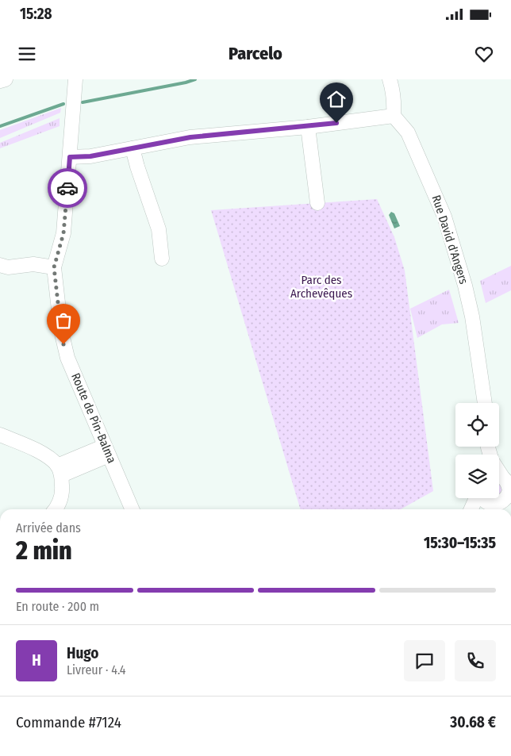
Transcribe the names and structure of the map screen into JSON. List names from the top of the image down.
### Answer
{
  "streets": {
    "street": ["Rue David d'Angers", "Route de Pin-Balma"]
  },
  "parks": ["Parc des Archevêques"],
  "page": {
    "status": "15:28",
    "header": "Parcelo",
    "heading": ["2 min", "Arrivée dans", "15:30–15:35"],
    "panel": [
      "Hugo",
      "Livreur · 4.4",
      "Commande #7124",
      "30.68 €"
    ],
    "bar": "En route · 200 m",
    "round": "H"
  }
}
